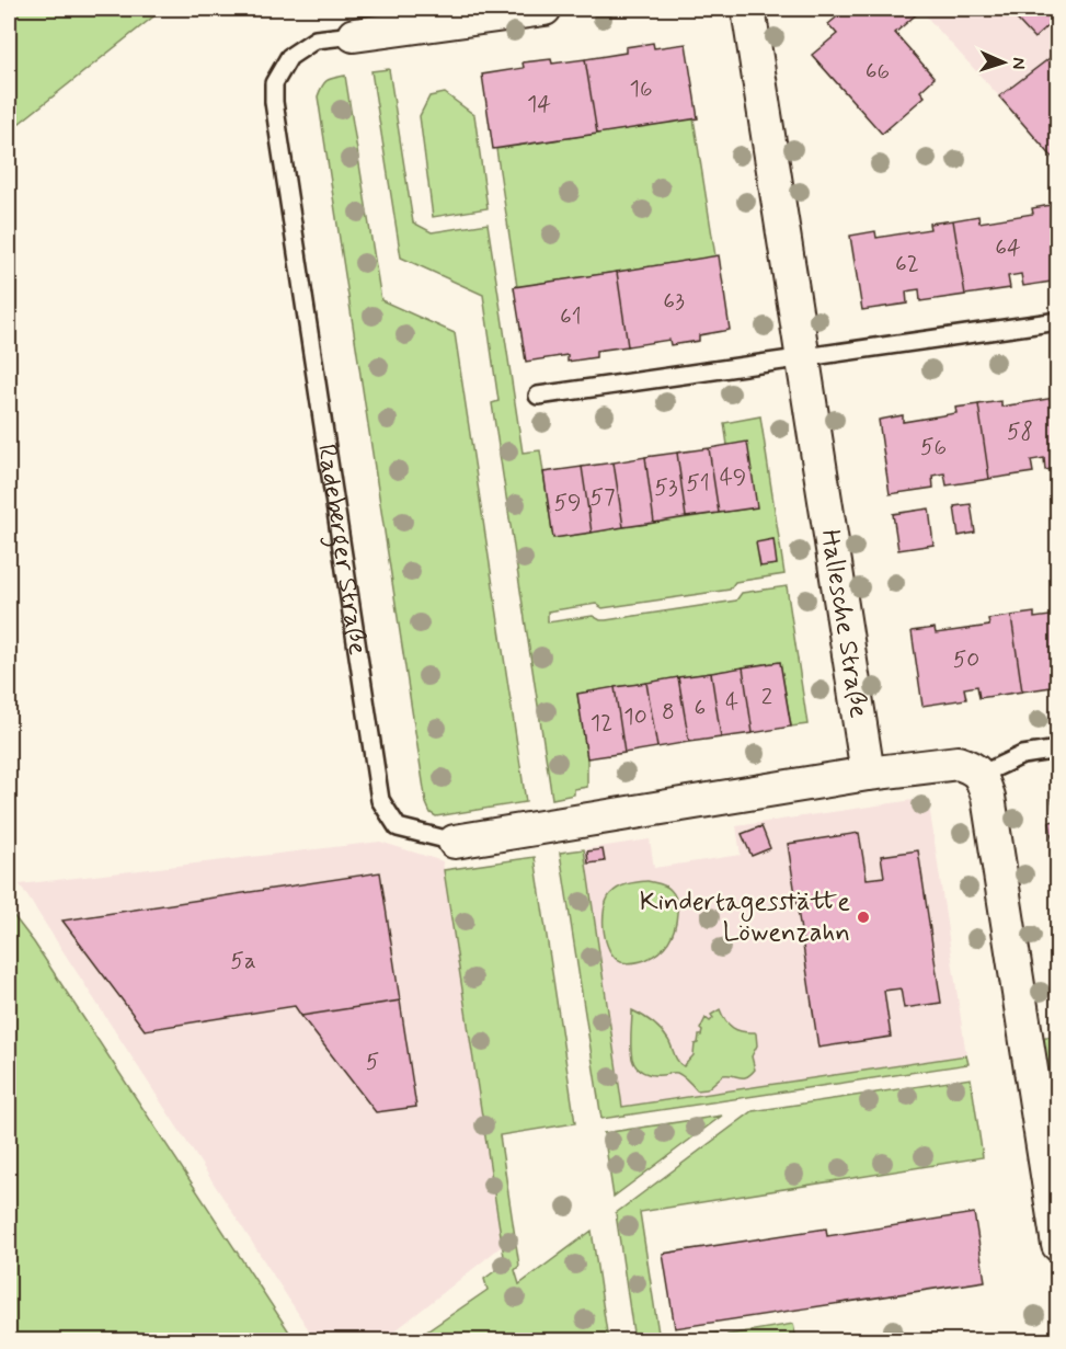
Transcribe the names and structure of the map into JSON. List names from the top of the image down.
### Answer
{
  "streets": {
    "street": ["Radeberger Straße", "Hallesche Straße"]
  },
  "crossings": [
    ["Radeberger Straße", "Hallesche Straße"]
  ],
  "places": ["Kindertagesstätte Löwenzahn"],
  "house_numbers": [
    "66",
    "16",
    "14",
    "64",
    "62",
    "63",
    "61",
    "58",
    "56",
    "49",
    "51",
    "53",
    "57",
    "59",
    "50",
    "2",
    "4",
    "6",
    "8",
    "10",
    "12",
    "5a",
    "5"
  ],
  "north": "right"
}
